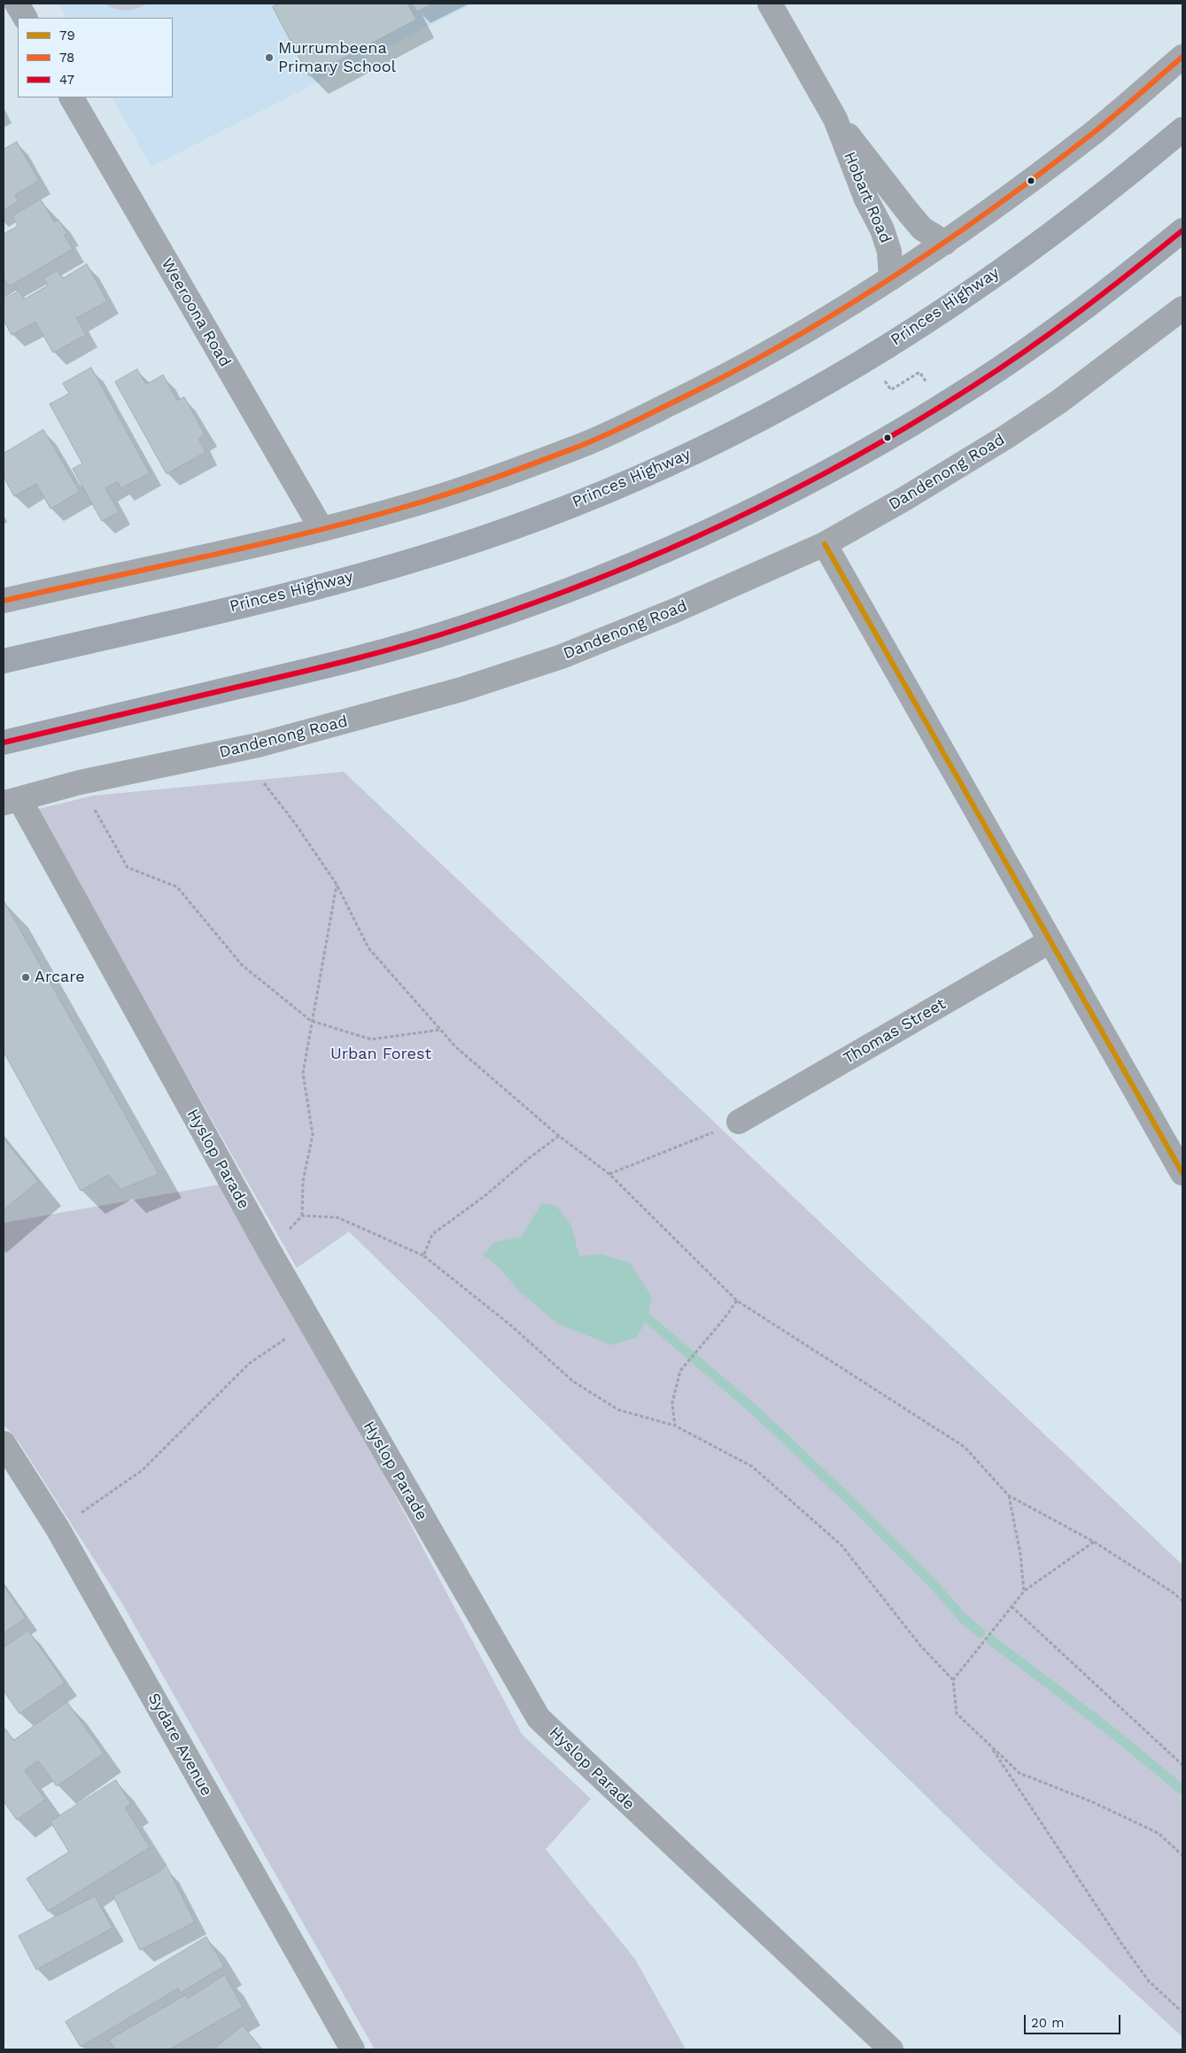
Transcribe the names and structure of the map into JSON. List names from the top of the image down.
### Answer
{
  "streets": {
    "highway": ["Princes Highway"],
    "street": [
      "Hobart Road",
      "Weeroona Road",
      "Dandenong Road",
      "Thomas Street",
      "Hyslop Parade",
      "Sydare Avenue"
    ]
  },
  "crossings": [
    ["Dandenong Road", "Hyslop Parade"]
  ],
  "parks": ["Urban Forest"],
  "places": ["Murrumbeena Primary School", "Arcare"],
  "lines": ["transit line 78", "transit line 47", "transit line 79"],
  "legend": ["79", "78", "47"],
  "scale_bar": "20 m"
}
